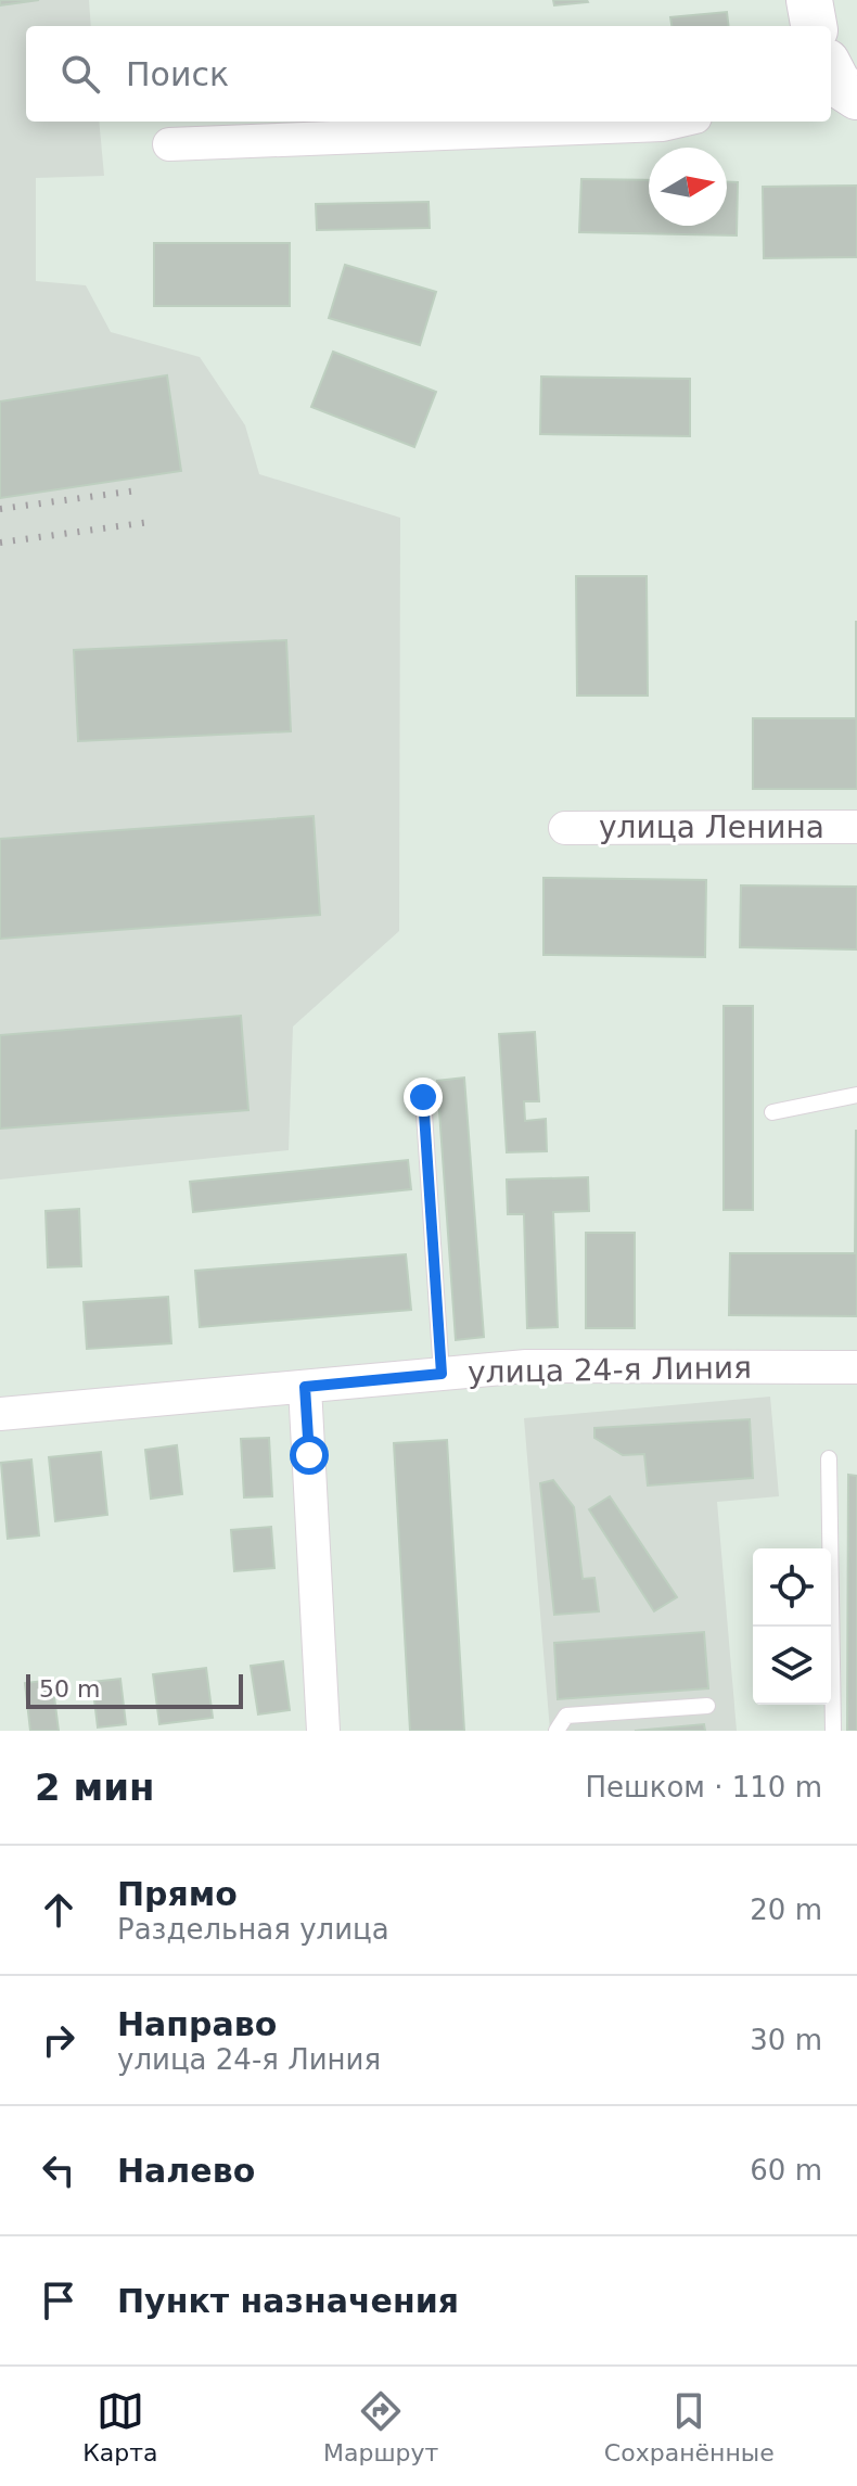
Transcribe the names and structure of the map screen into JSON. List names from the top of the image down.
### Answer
{
  "streets": {
    "street": ["улица Ленина", "улица 24-я Линия"]
  },
  "scale_bar": "50 m",
  "north": "right",
  "page": {
    "search": "Поиск",
    "scale": "50 m",
    "heading": ["2 мин", "Пешком · 110 m"],
    "list": [
      ["Прямо", "Раздельная улица", "20 m"],
      ["Направо", "улица 24-я Линия", "30 m"],
      ["Налево", "60 m"],
      "Пункт назначения"
    ],
    "nav": ["Карта", "Маршрут", "Сохранённые"]
  }
}
